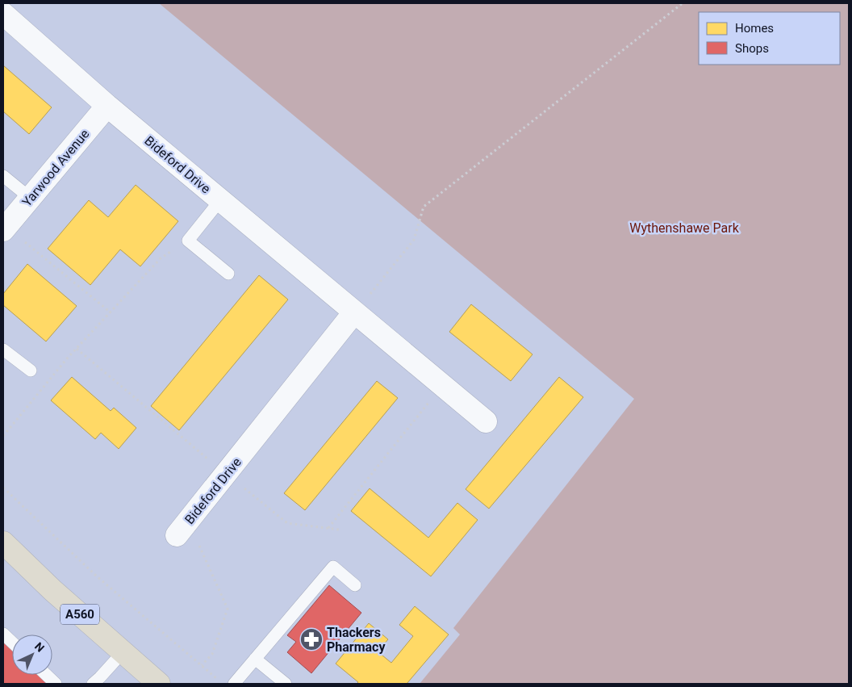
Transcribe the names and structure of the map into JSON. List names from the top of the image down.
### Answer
{
  "streets": {
    "highway": ["A560"],
    "street": ["Bideford Drive", "Yarwood Avenue"]
  },
  "crossings": [
    ["Bideford Drive", "Yarwood Avenue"]
  ],
  "parks": ["Wythenshawe Park"],
  "places": {
    "pharmacy": ["Thackers Pharmacy"]
  },
  "legend": ["Homes", "Shops"],
  "north": "top right"
}
